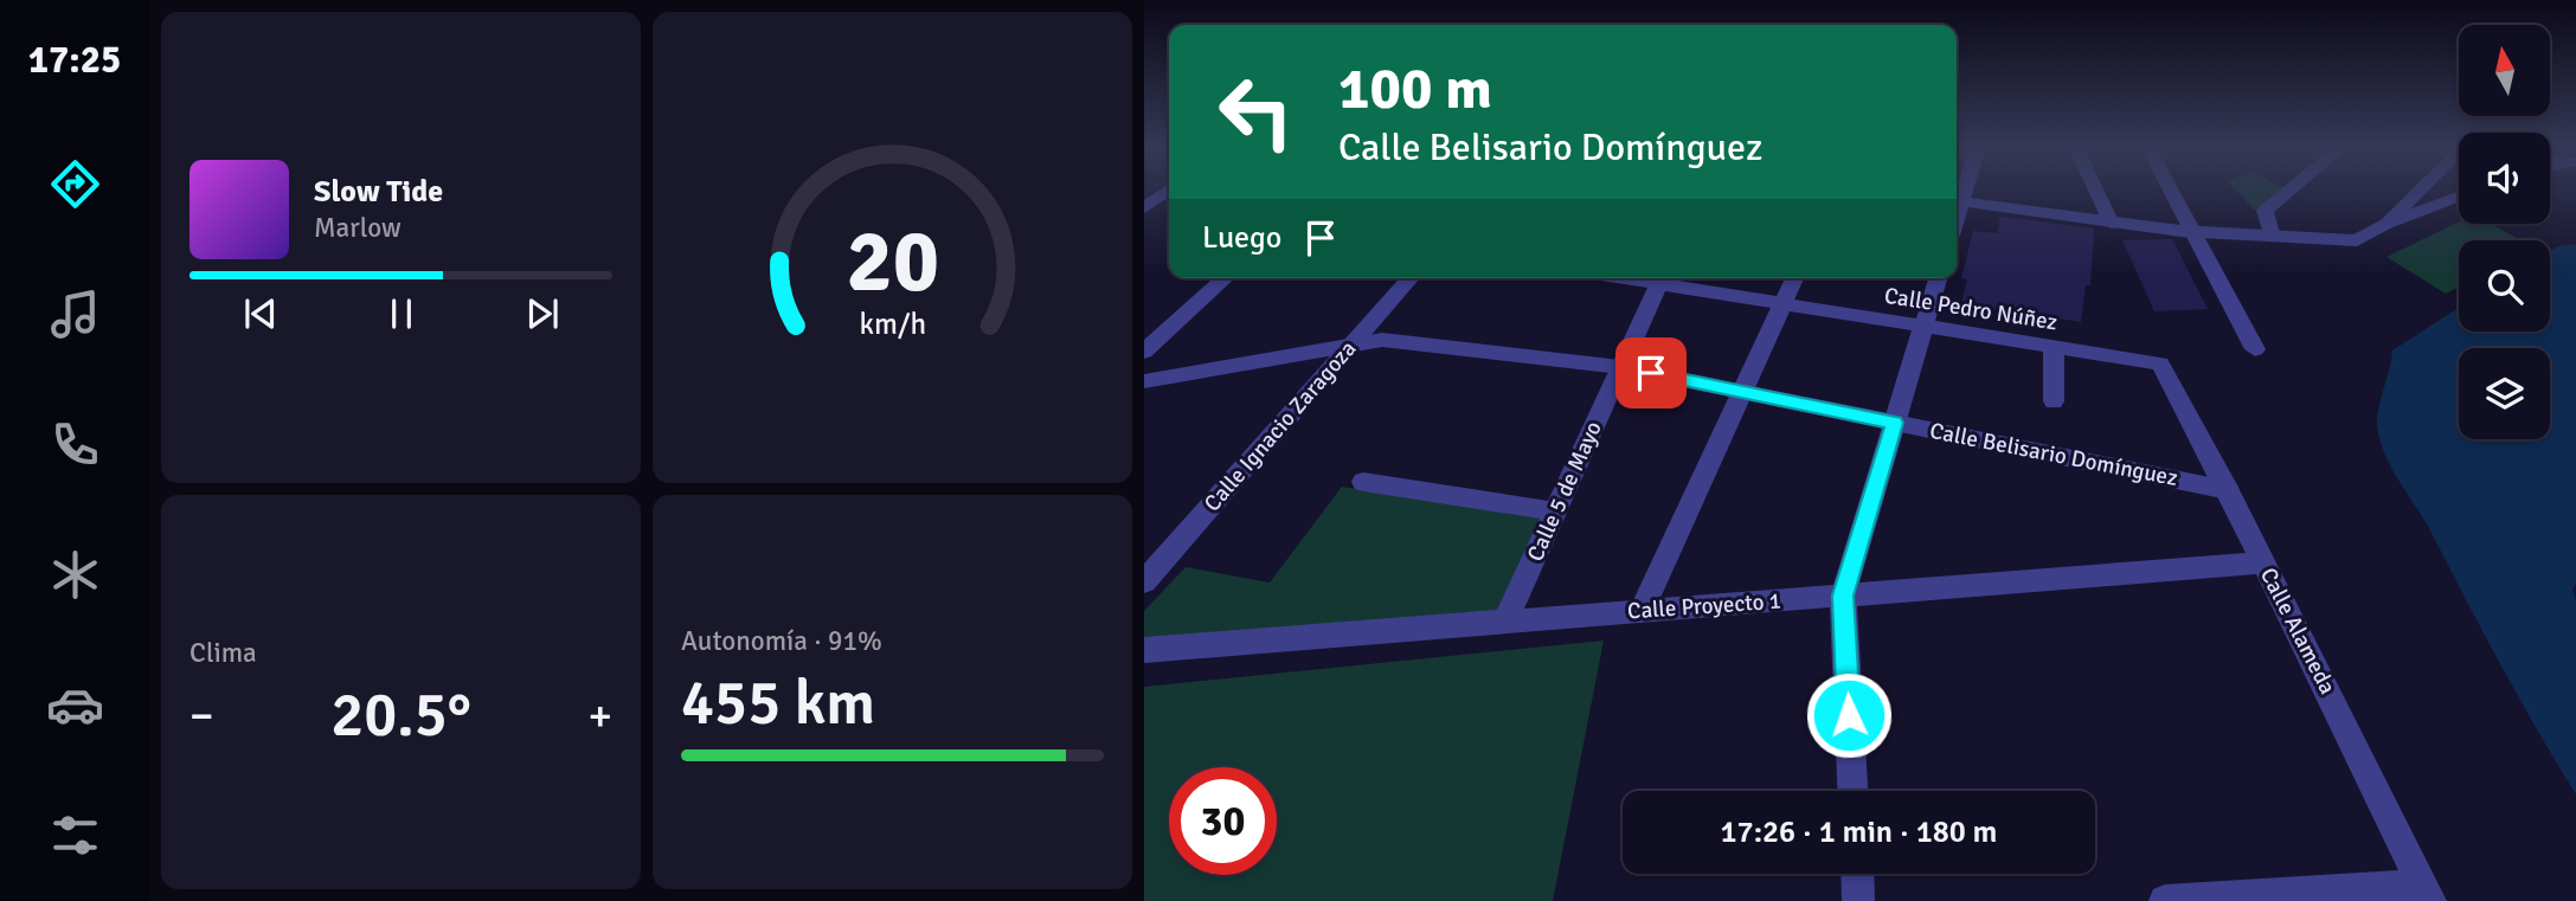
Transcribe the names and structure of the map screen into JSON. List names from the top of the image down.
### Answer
{
  "streets": {
    "street": [
      "Calle Pedro Núñez",
      "Calle Ignacio Zaragoza",
      "Calle Belisario Domínguez",
      "Calle 5 de Mayo",
      "Calle Proyecto 1",
      "Calle Alameda"
    ]
  },
  "crossings": [
    ["Calle Pedro Núñez", "Calle 5 de Mayo"],
    ["Calle Pedro Núñez", "Calle Alameda"],
    ["Calle Ignacio Zaragoza", "Calle Belisario Domínguez"],
    ["Calle Belisario Domínguez", "Calle 5 de Mayo"],
    ["Calle Belisario Domínguez", "Calle Alameda"],
    ["Calle 5 de Mayo", "Calle Proyecto 1"],
    ["Calle Proyecto 1", "Calle Alameda"]
  ],
  "north": "top",
  "page": {
    "tabs": "17:25",
    "turn": ["100 m", "Calle Belisario Domínguez"],
    "song": ["Slow Tide", "Marlow"],
    "then": "Luego",
    "tile": [
      "Clima",
      ["Autonomía · 91%", "455 km"]
    ],
    "heat": ["−", "20.5°", "+"],
    "limit": "30",
    "trip": "17:26 · 1 min · 180 m",
    "gauge": ["20", "km/h"]
  }
}
